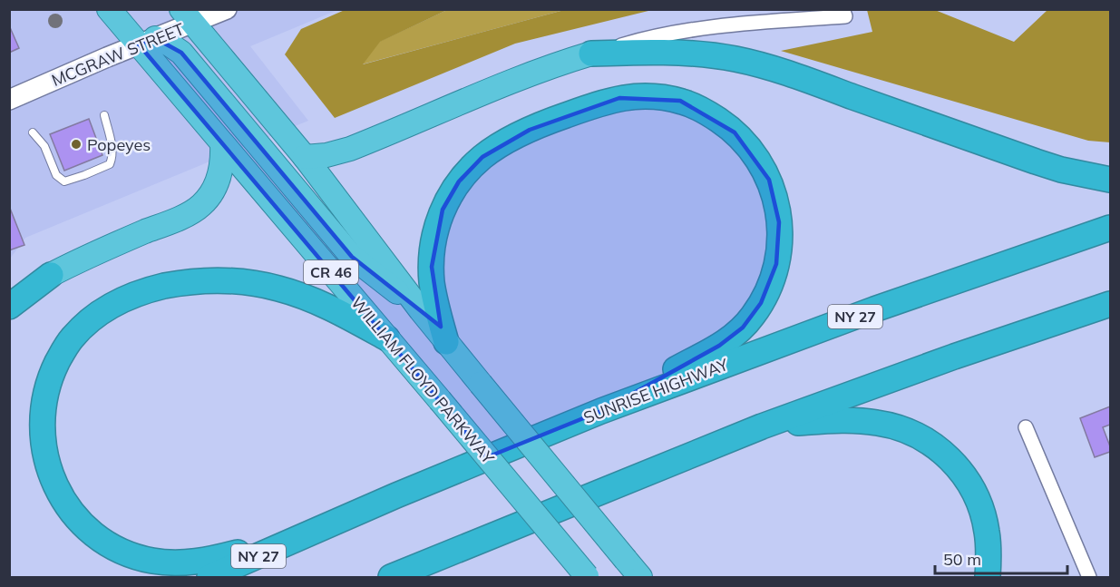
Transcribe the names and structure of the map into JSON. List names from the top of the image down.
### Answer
{
  "streets": {
    "highway": [
      "CR 46",
      "NY 27",
      "WILLIAM FLOYD PARKWAY",
      "SUNRISE HIGHWAY"
    ],
    "main road": ["MCGRAW STREET"]
  },
  "crossings": [
    ["MCGRAW STREET", "CR 46"],
    ["MCGRAW STREET", "WILLIAM FLOYD PARKWAY"]
  ],
  "places": ["Popeyes"],
  "scale_bar": "50 m"
}
